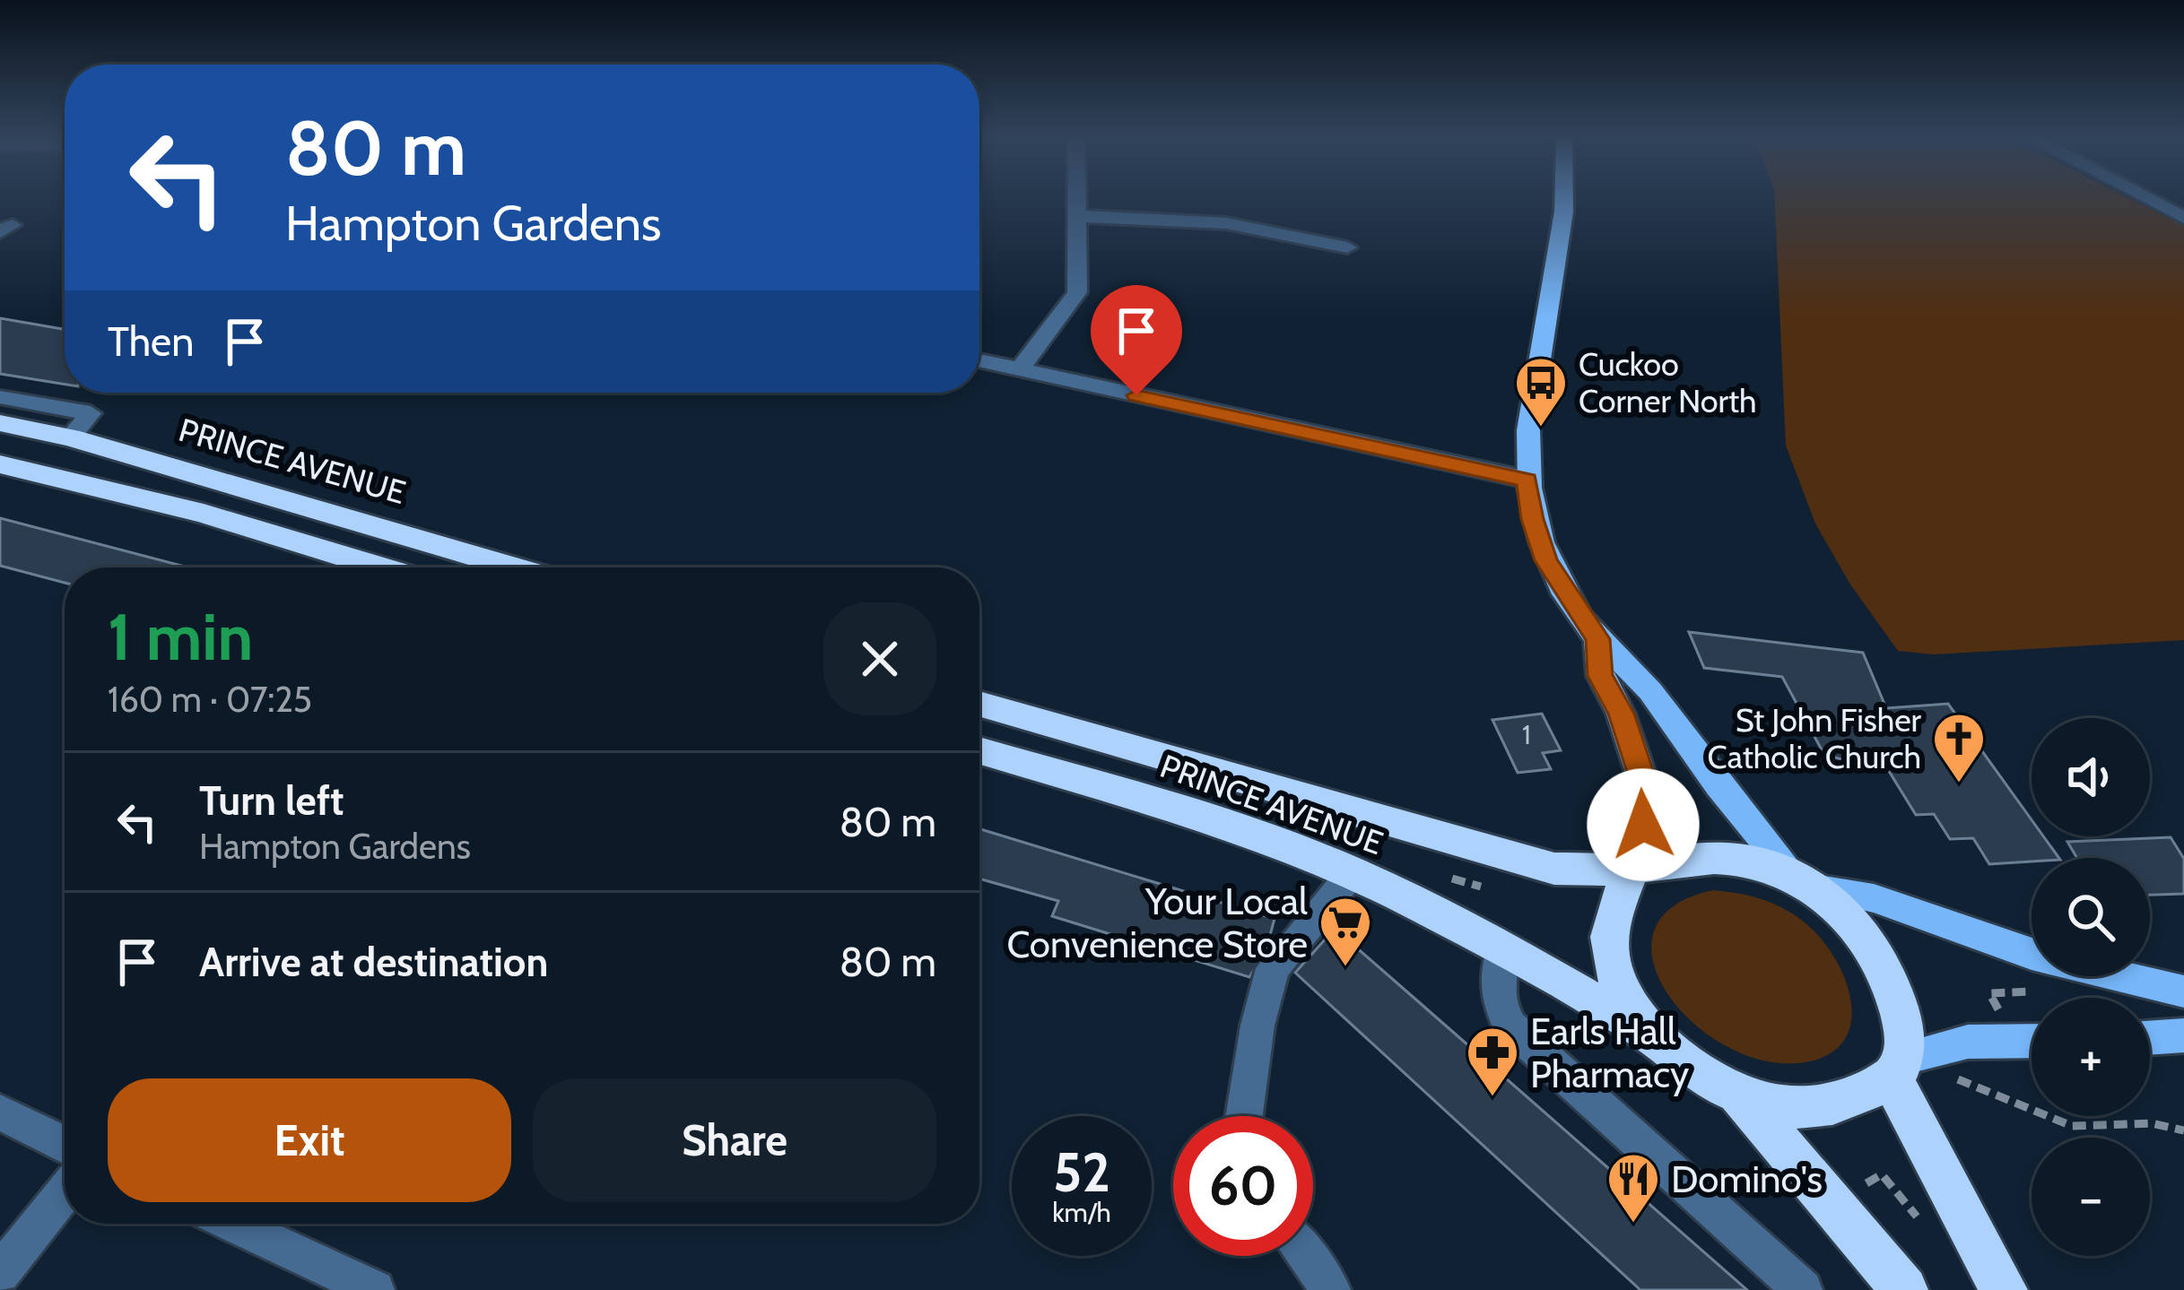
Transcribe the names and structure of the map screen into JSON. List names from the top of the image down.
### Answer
{
  "streets": {
    "highway": ["PRINCE AVENUE"]
  },
  "places": {
    "bus stop": ["Cuckoo Corner North"],
    "church": ["St John Fisher Catholic Church"],
    "supermarket": ["Your Local Convenience Store"],
    "pharmacy": ["Earls Hall Pharmacy"],
    "restaurant": ["Domino's"]
  },
  "house_numbers": ["1"],
  "page": {
    "turn": ["80 m", "Hampton Gardens"],
    "then": "Then",
    "heading": ["1 min", "160 m · 07:25"],
    "map_buttons": ["+", "−"],
    "list": [
      {
        "name": "Turn left",
        "note": "Hampton Gardens",
        "value": "80 m"
      },
      {
        "name": "Arrive at destination",
        "value": "80 m"
      }
    ],
    "buttons": ["Exit", "Share"],
    "speed": "52 km/h",
    "limit": "60"
  }
}
